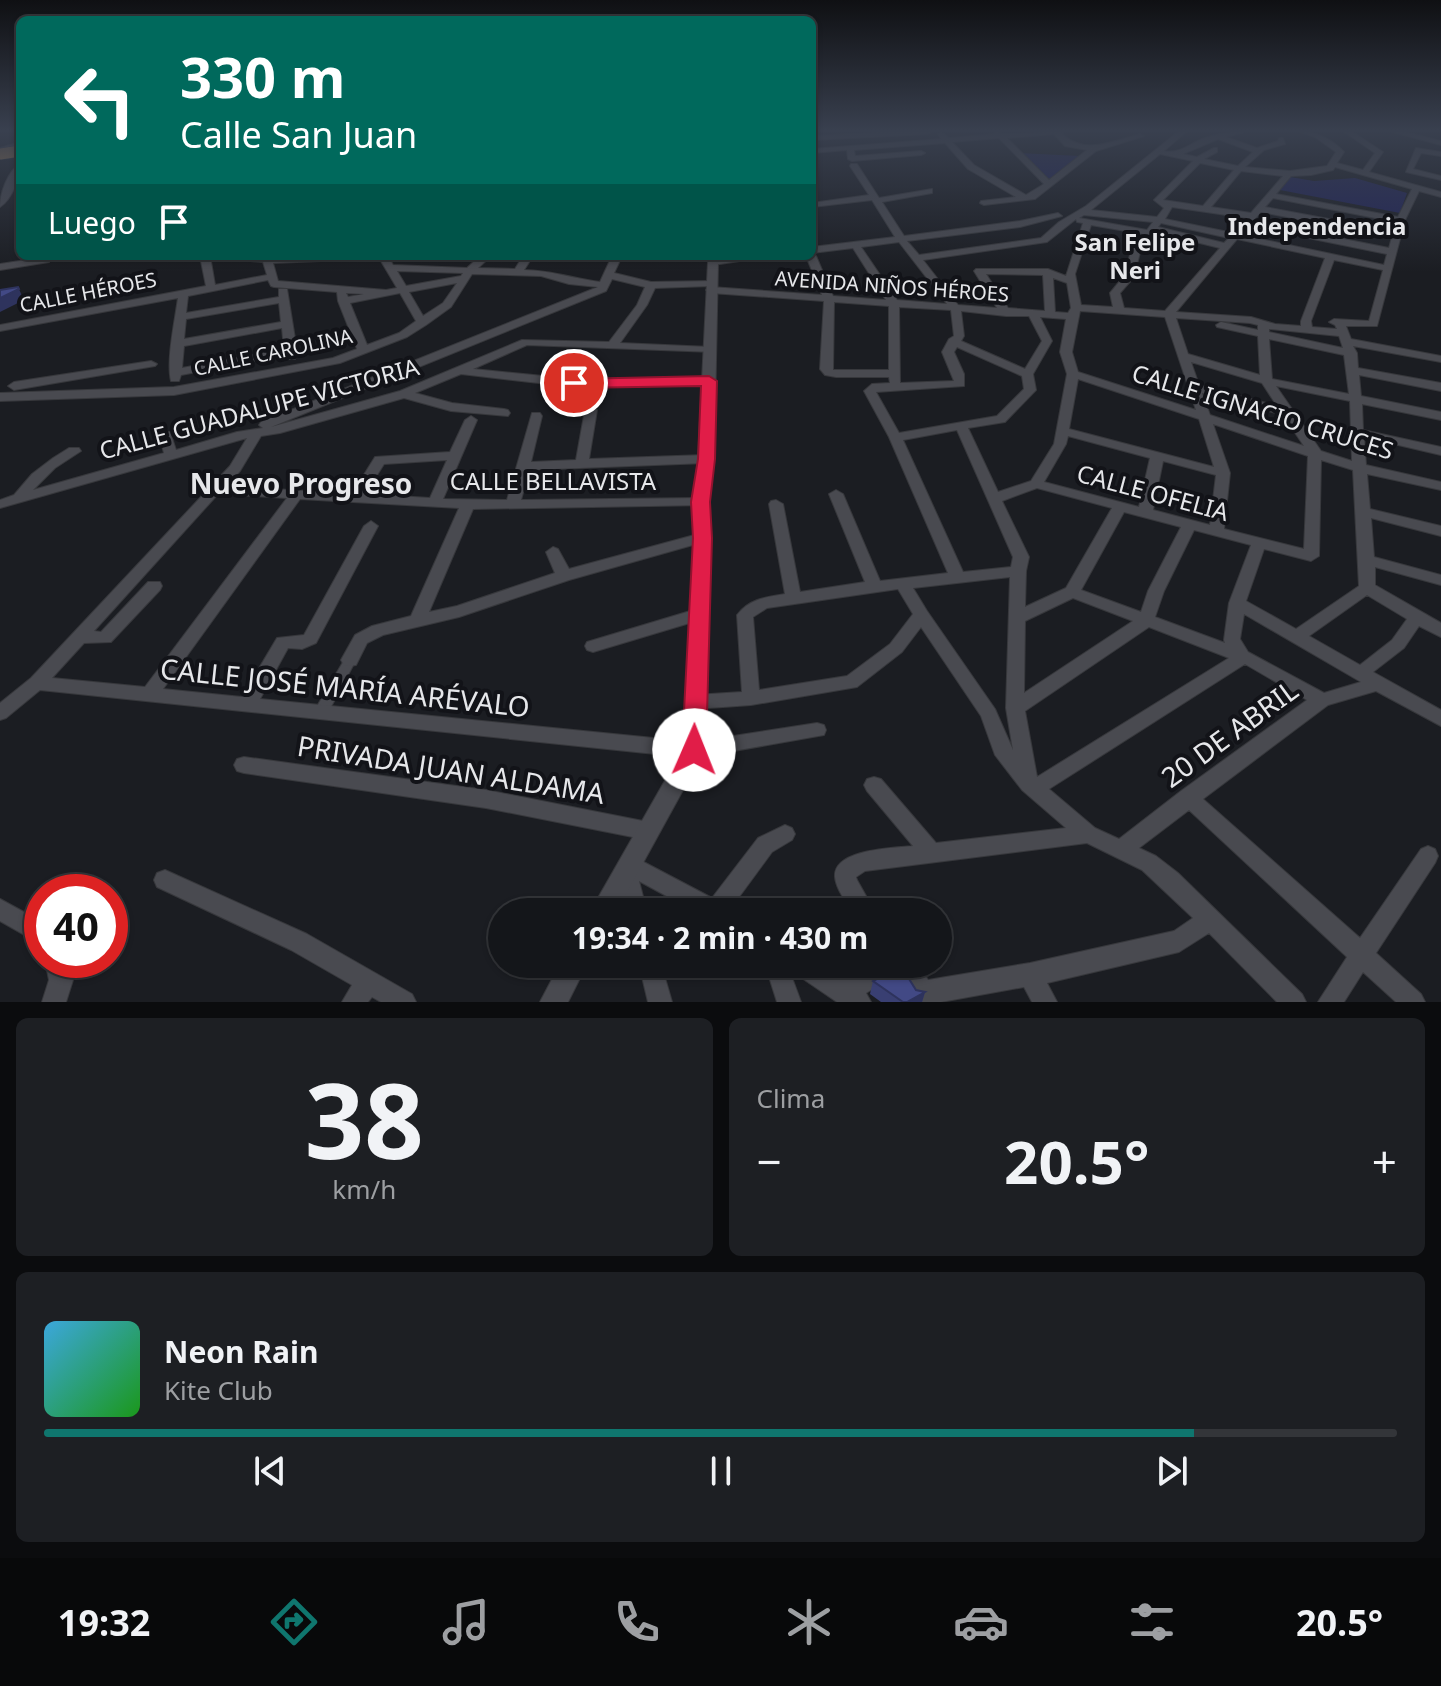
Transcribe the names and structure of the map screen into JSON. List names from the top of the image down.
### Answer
{
  "streets": {
    "street": [
      "AVENIDA NIÑOS HÉROES",
      "CALLE HÉROES",
      "CALLE CAROLINA",
      "CALLE GUADALUPE VICTORIA",
      "CALLE IGNACIO CRUCES",
      "CALLE BELLAVISTA",
      "CALLE OFELIA",
      "CALLE JOSÉ MARÍA ARÉVALO",
      "20 DE ABRIL",
      "PRIVADA JUAN ALDAMA"
    ]
  },
  "crossings": [
    ["AVENIDA NIÑOS HÉROES", "CALLE HÉROES"],
    ["AVENIDA NIÑOS HÉROES", "CALLE CAROLINA"],
    ["CALLE HÉROES", "CALLE CAROLINA"],
    ["CALLE IGNACIO CRUCES", "CALLE OFELIA"]
  ],
  "districts": ["Independencia", "San Felipe Neri", "Nuevo Progreso"],
  "page": {
    "turn": ["330 m", "Calle San Juan"],
    "then": "Luego",
    "limit": "40",
    "trip": "19:34 · 2 min · 430 m",
    "tile": [
      ["38", "km/h"],
      "Clima"
    ],
    "heat": ["−", "20.5°", "+"],
    "song": ["Neon Rain", "Kite Club"],
    "tabs": ["19:32", "20.5°"]
  }
}
